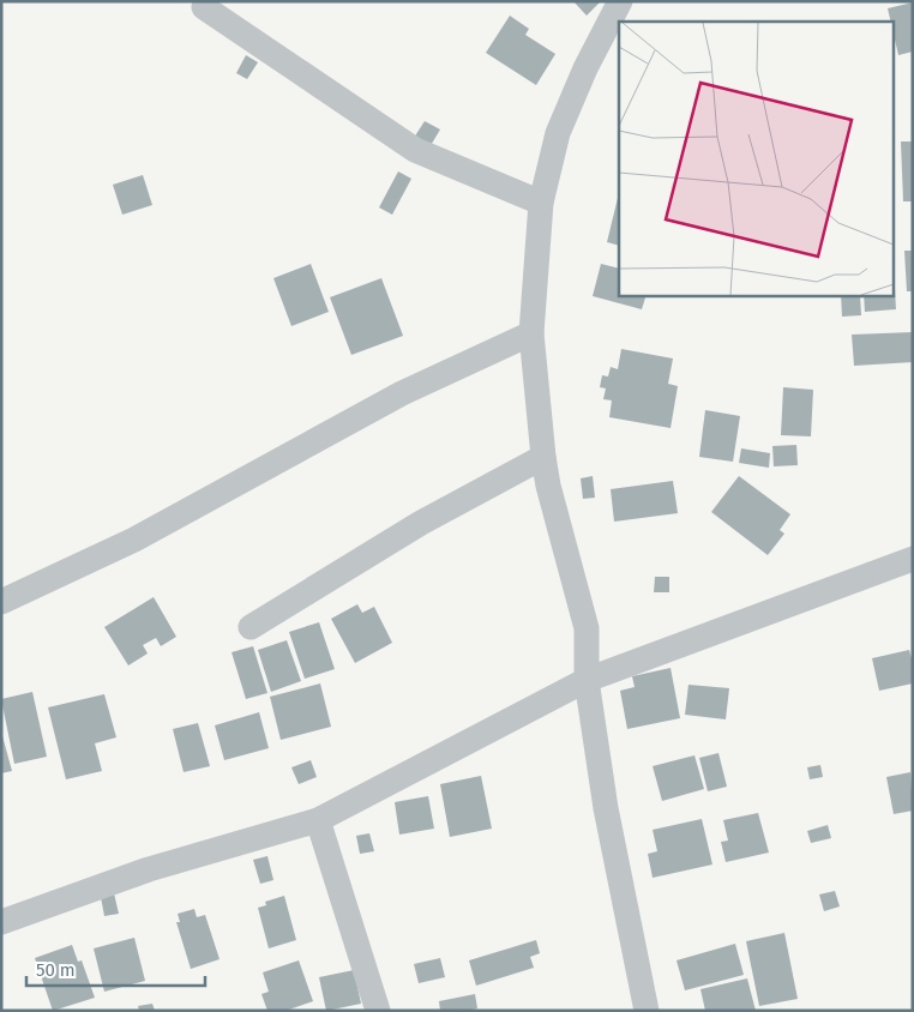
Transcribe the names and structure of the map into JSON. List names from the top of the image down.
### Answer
{
  "scale_bar": "50 m"
}
